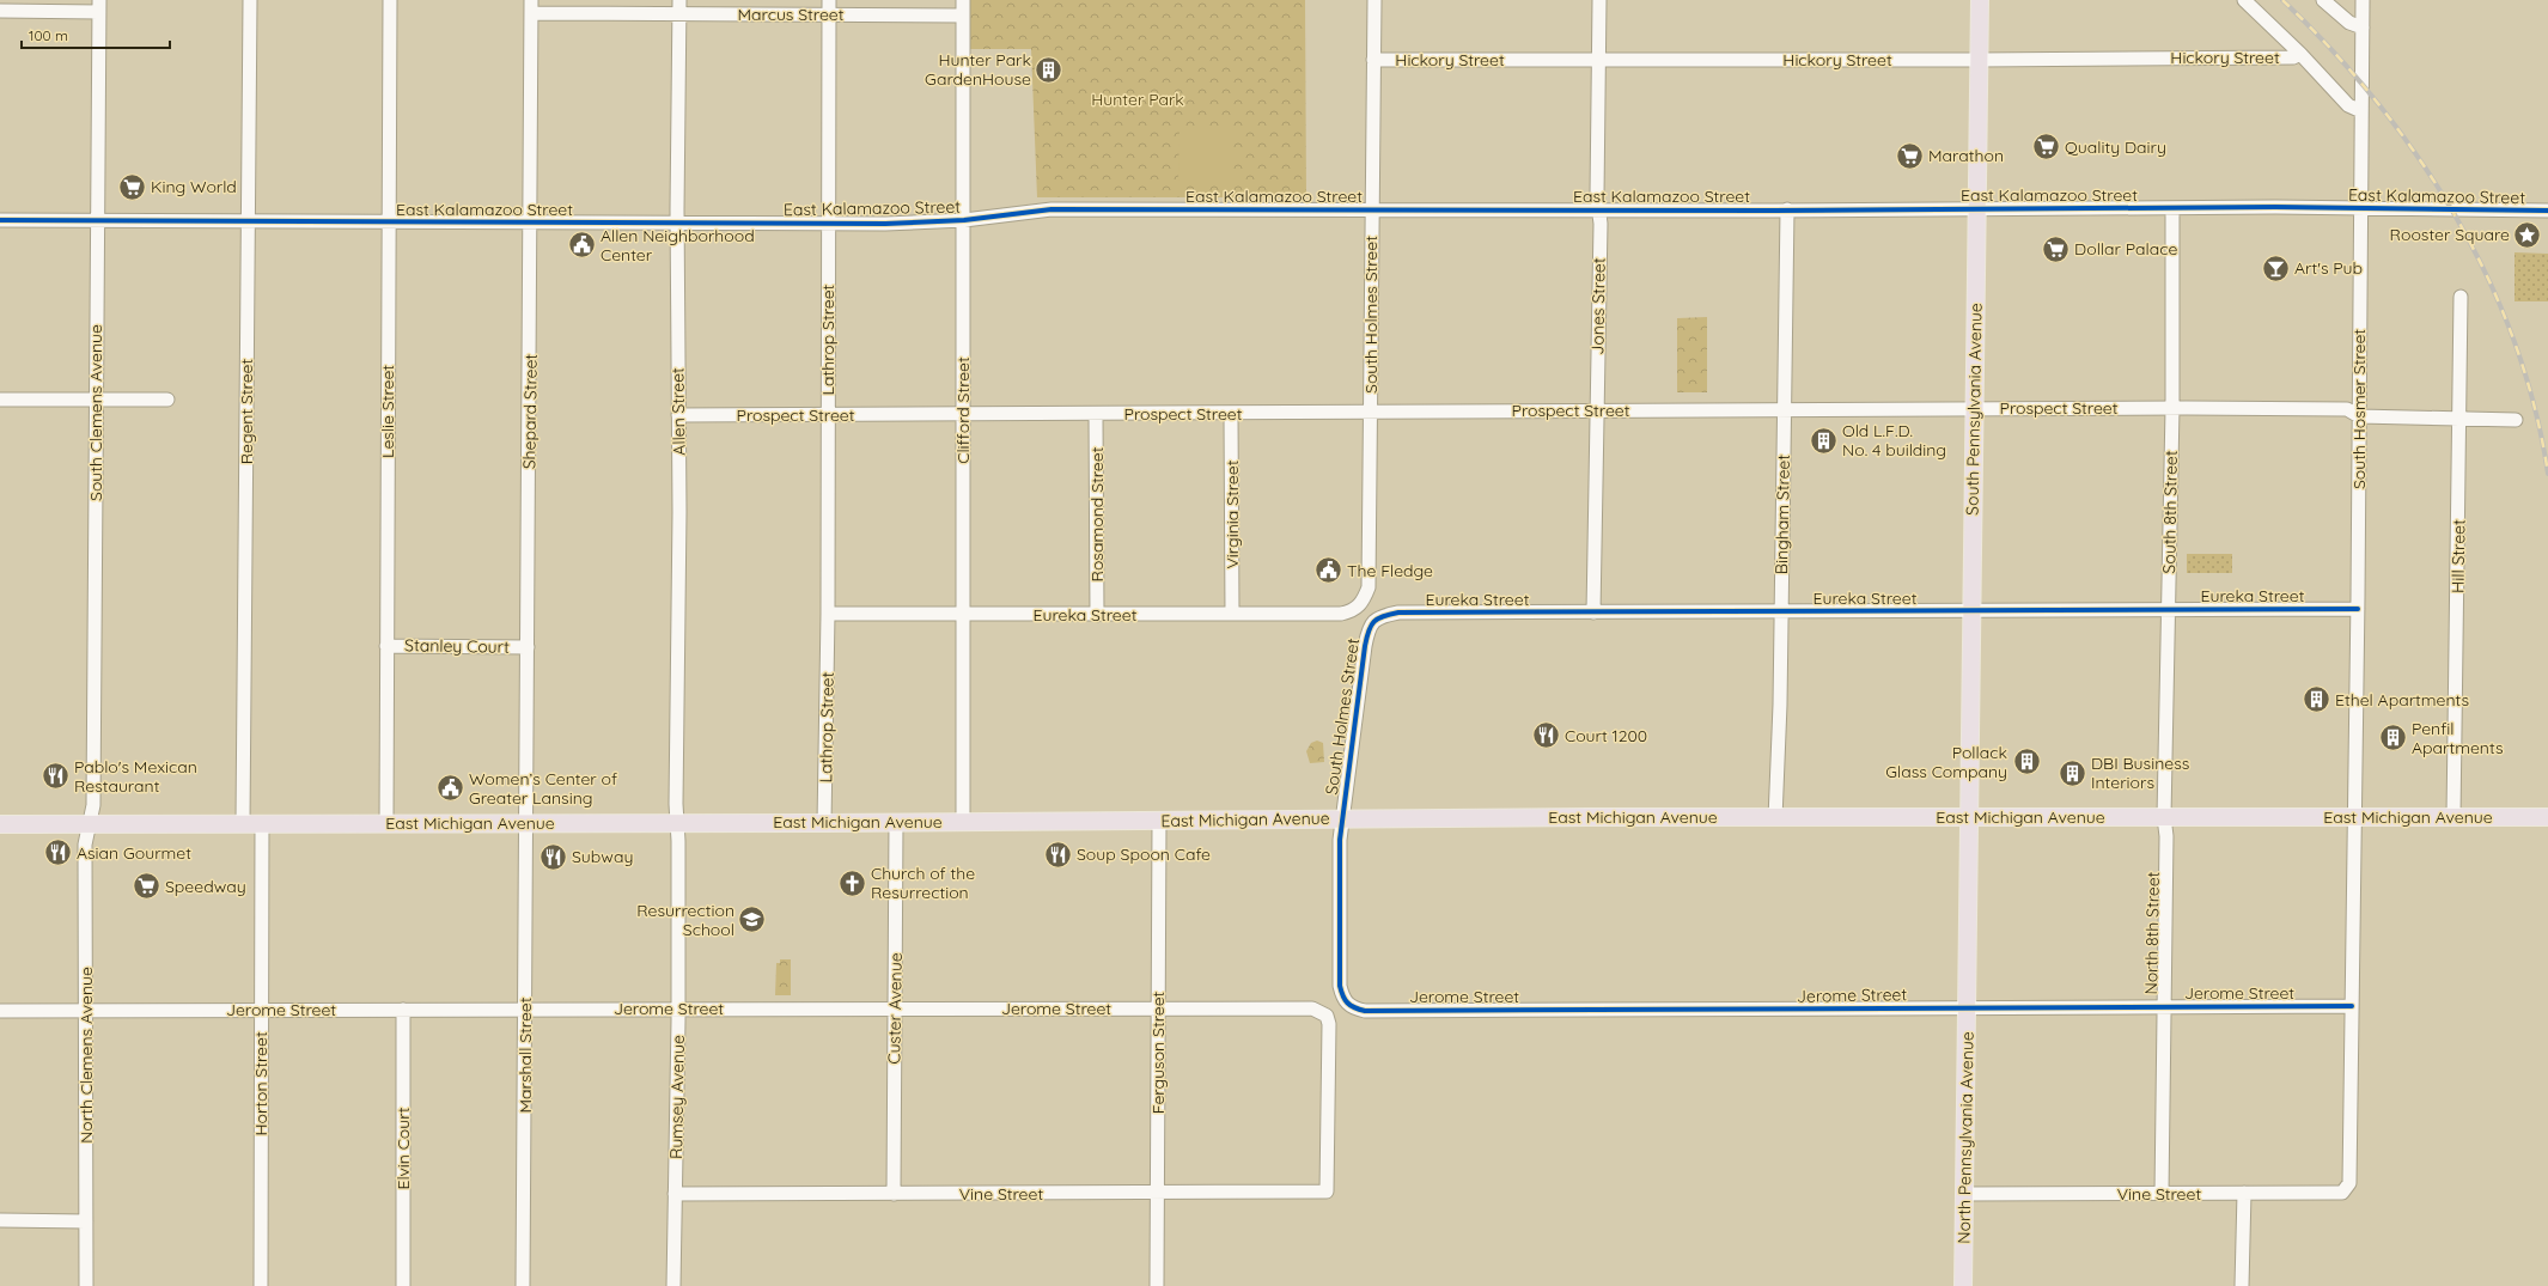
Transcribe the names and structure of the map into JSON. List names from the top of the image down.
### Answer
{
  "streets": {
    "main road": ["South Pennsylvania Avenue", "East Michigan Avenue", "North Pennsylvania Avenue"],
    "street": [
      "Marcus Street",
      "Hickory Street",
      "East Kalamazoo Street",
      "Jones Street",
      "South Holmes Street",
      "Lathrop Street",
      "Prospect Street",
      "South Hosmer Street",
      "Clifford Street",
      "Regent Street",
      "Leslie Street",
      "Shepard Street",
      "Allen Street",
      "South Clemens Avenue",
      "South 8th Street",
      "Rosamond Street",
      "Virginia Street",
      "Bingham Street",
      "Hill Street",
      "Eureka Street",
      "Stanley Court",
      "North 8th Street",
      "Jerome Street",
      "Custer Avenue",
      "Ferguson Street",
      "North Clemens Avenue",
      "Marshall Street",
      "Horton Street",
      "Rumsey Avenue",
      "Elvin Court",
      "Vine Street"
    ]
  },
  "crossings": [
    ["Marcus Street", "Lathrop Street"],
    ["Marcus Street", "Clifford Street"],
    ["Marcus Street", "Shepard Street"],
    ["Marcus Street", "Allen Street"],
    ["Hickory Street", "Jones Street"],
    ["Hickory Street", "South Holmes Street"],
    ["Hickory Street", "South Pennsylvania Avenue"],
    ["East Kalamazoo Street", "Jones Street"],
    ["East Kalamazoo Street", "South Holmes Street"],
    ["East Kalamazoo Street", "Lathrop Street"],
    ["East Kalamazoo Street", "South Pennsylvania Avenue"],
    ["East Kalamazoo Street", "South Hosmer Street"],
    ["East Kalamazoo Street", "Clifford Street"],
    ["East Kalamazoo Street", "Regent Street"],
    ["East Kalamazoo Street", "Leslie Street"],
    ["East Kalamazoo Street", "Shepard Street"],
    ["East Kalamazoo Street", "Allen Street"],
    ["East Kalamazoo Street", "South Clemens Avenue"],
    ["East Kalamazoo Street", "South 8th Street"],
    ["East Kalamazoo Street", "Bingham Street"],
    ["Jones Street", "Prospect Street"],
    ["Jones Street", "Eureka Street"],
    ["South Holmes Street", "Prospect Street"],
    ["South Holmes Street", "Eureka Street"],
    ["South Holmes Street", "East Michigan Avenue"],
    ["South Holmes Street", "Jerome Street"],
    ["Lathrop Street", "Prospect Street"],
    ["Lathrop Street", "Eureka Street"],
    ["Lathrop Street", "East Michigan Avenue"],
    ["Prospect Street", "South Pennsylvania Avenue"],
    ["Prospect Street", "South Hosmer Street"],
    ["Prospect Street", "Clifford Street"],
    ["Prospect Street", "Allen Street"],
    ["Prospect Street", "South 8th Street"],
    ["Prospect Street", "Rosamond Street"],
    ["Prospect Street", "Virginia Street"],
    ["Prospect Street", "Bingham Street"],
    ["Prospect Street", "Hill Street"],
    ["South Pennsylvania Avenue", "Eureka Street"],
    ["South Pennsylvania Avenue", "East Michigan Avenue"],
    ["South Pennsylvania Avenue", "North Pennsylvania Avenue"],
    ["South Hosmer Street", "Eureka Street"],
    ["South Hosmer Street", "East Michigan Avenue"],
    ["South Hosmer Street", "Jerome Street"],
    ["South Hosmer Street", "Vine Street"],
    ["Clifford Street", "Eureka Street"],
    ["Clifford Street", "East Michigan Avenue"],
    ["Regent Street", "East Michigan Avenue"],
    ["Leslie Street", "Stanley Court"],
    ["Leslie Street", "East Michigan Avenue"],
    ["Shepard Street", "Stanley Court"],
    ["Shepard Street", "East Michigan Avenue"],
    ["Shepard Street", "Marshall Street"],
    ["Allen Street", "East Michigan Avenue"],
    ["Allen Street", "Rumsey Avenue"],
    ["South Clemens Avenue", "East Michigan Avenue"],
    ["South Clemens Avenue", "North Clemens Avenue"],
    ["South 8th Street", "Eureka Street"],
    ["South 8th Street", "East Michigan Avenue"],
    ["South 8th Street", "North 8th Street"],
    ["Rosamond Street", "Eureka Street"],
    ["Virginia Street", "Eureka Street"],
    ["Bingham Street", "Eureka Street"],
    ["Bingham Street", "East Michigan Avenue"],
    ["Hill Street", "East Michigan Avenue"],
    ["East Michigan Avenue", "North 8th Street"],
    ["East Michigan Avenue", "Custer Avenue"],
    ["East Michigan Avenue", "Ferguson Street"],
    ["East Michigan Avenue", "North Clemens Avenue"],
    ["East Michigan Avenue", "Marshall Street"],
    ["East Michigan Avenue", "Horton Street"],
    ["East Michigan Avenue", "Rumsey Avenue"],
    ["East Michigan Avenue", "North Pennsylvania Avenue"],
    ["North 8th Street", "Jerome Street"],
    ["North 8th Street", "Vine Street"],
    ["Jerome Street", "Custer Avenue"],
    ["Jerome Street", "Ferguson Street"],
    ["Jerome Street", "North Clemens Avenue"],
    ["Jerome Street", "Marshall Street"],
    ["Jerome Street", "Horton Street"],
    ["Jerome Street", "Rumsey Avenue"],
    ["Jerome Street", "North Pennsylvania Avenue"],
    ["Jerome Street", "Elvin Court"],
    ["Jerome Street", "Vine Street"],
    ["Custer Avenue", "Vine Street"],
    ["Ferguson Street", "Vine Street"],
    ["Rumsey Avenue", "Vine Street"],
    ["North Pennsylvania Avenue", "Vine Street"]
  ],
  "parks": ["Hunter Park"],
  "places": {
    "building": [
      "Hunter Park GardenHouse",
      "Old L.F.D. No. 4 building",
      "Ethel Apartments",
      "Penfil Apartments",
      "Pollack Glass Company",
      "DBI Business Interiors"
    ],
    "supermarket": [
      "Quality Dairy",
      "Marathon",
      "King World",
      "Dollar Palace",
      "Speedway"
    ],
    "place": ["Rooster Square"],
    "public building": ["Allen Neighborhood Center", "The Fledge", "Women’s Center of Greater Lansing"],
    "bar": ["Art's Pub"],
    "restaurant": [
      "Court 1200",
      "Pablo's Mexican Restaurant",
      "Asian Gourmet",
      "Soup Spoon Cafe",
      "Subway"
    ],
    "church": ["Church of the Resurrection"],
    "school or university": ["Resurrection School"]
  },
  "scale_bar": "100 m"
}
